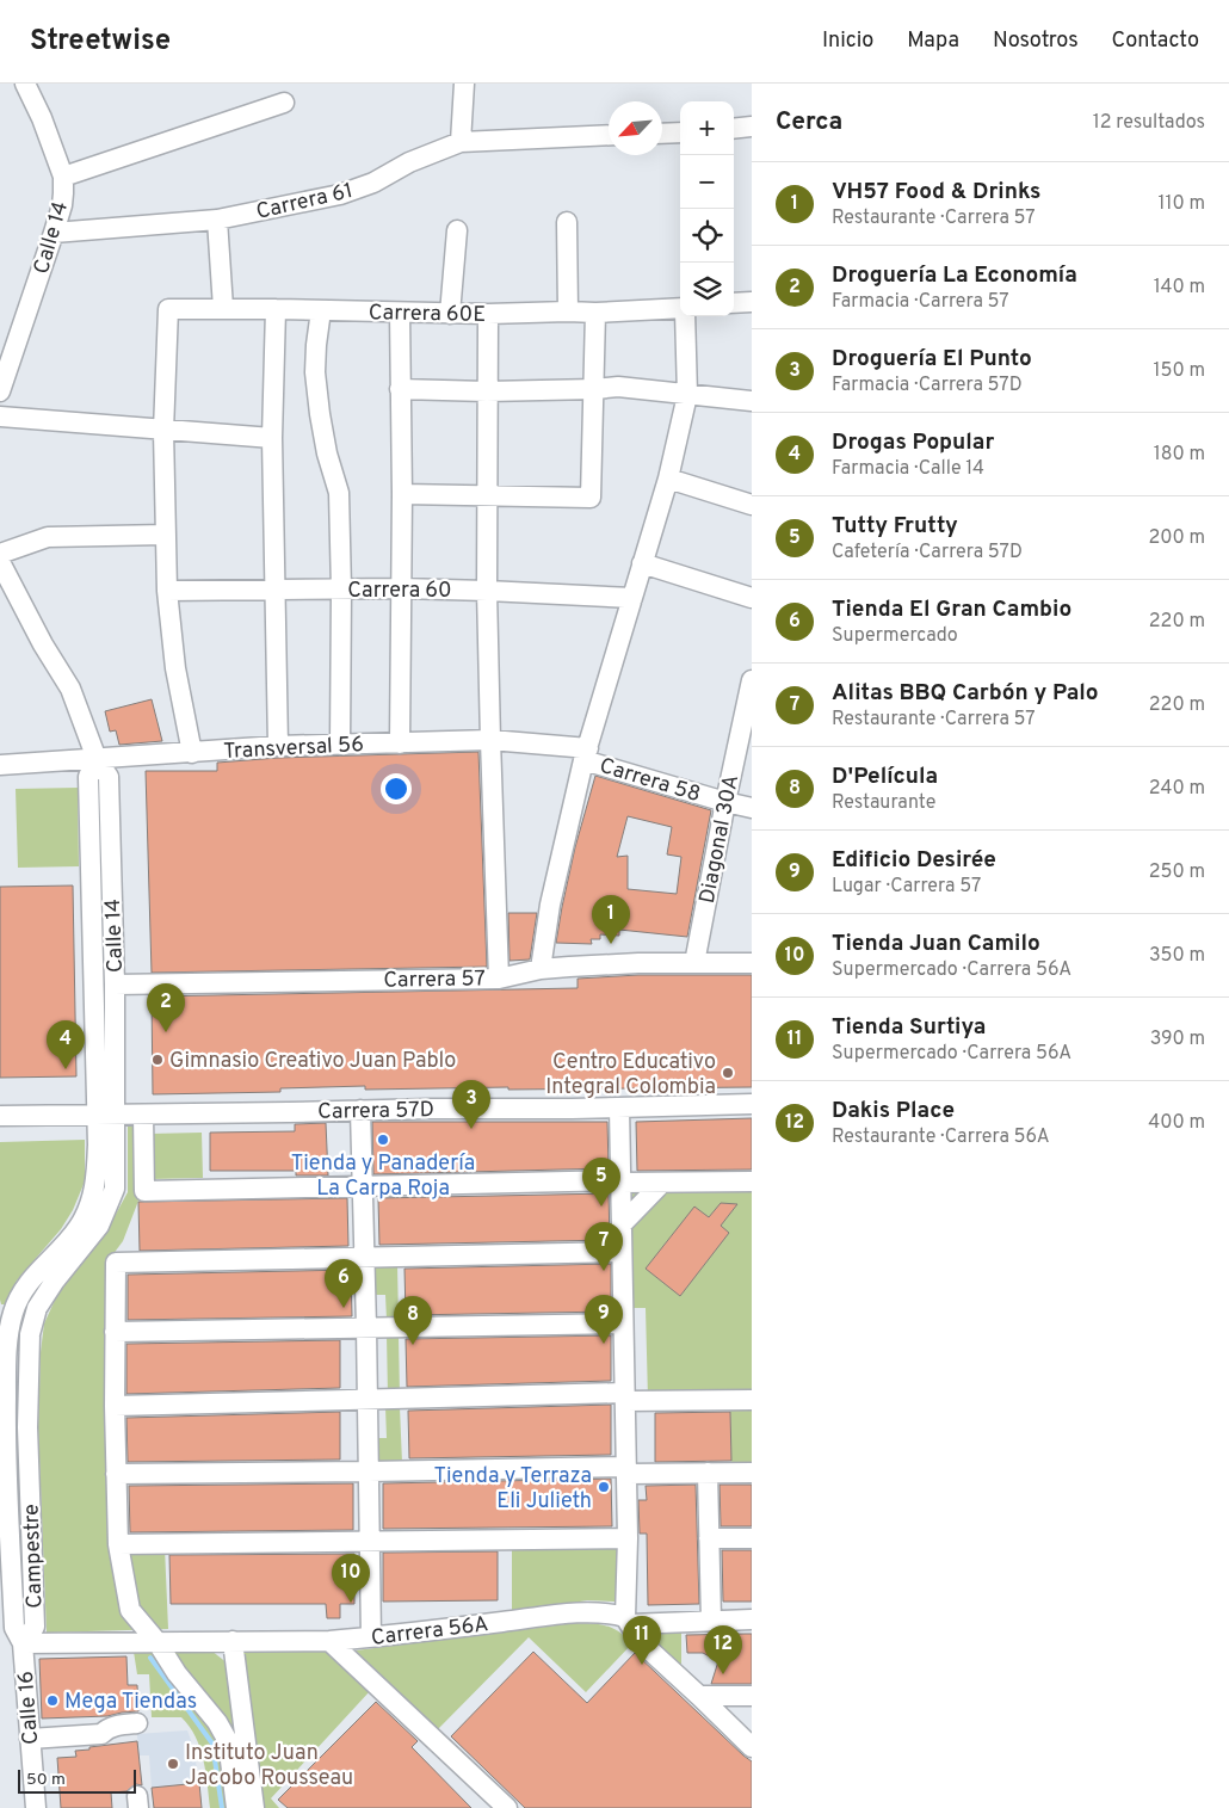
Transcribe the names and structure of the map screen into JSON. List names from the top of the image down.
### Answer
{
  "streets": {
    "street": [
      "Carrera 61",
      "Calle 14",
      "Carrera 60E",
      "Carrera 60",
      "Transversal 56",
      "Carrera 58",
      "Diagonal 30A",
      "Carrera 57",
      "Carrera 57D",
      "Campestre",
      "Carrera 56A",
      "Calle 16"
    ]
  },
  "crossings": [
    ["Carrera 61", "Calle 14"],
    ["Calle 14", "Transversal 56"],
    ["Calle 14", "Carrera 57"],
    ["Calle 14", "Carrera 57D"],
    ["Calle 14", "Campestre"],
    ["Transversal 56", "Carrera 58"],
    ["Carrera 58", "Diagonal 30A"],
    ["Diagonal 30A", "Carrera 57"],
    ["Carrera 57D", "Campestre"],
    ["Campestre", "Carrera 56A"],
    ["Campestre", "Calle 16"],
    ["Carrera 56A", "Calle 16"]
  ],
  "places": [
    "Gimnasio Creativo Juan Pablo",
    "Centro Educativo Integral Colombia",
    "Tienda y Panadería La Carpa Roja",
    "Tienda y Terraza Eli Julieth",
    "Mega Tiendas",
    "Instituto Juan Jacobo Rousseau"
  ],
  "scale_bar": "50 m",
  "north": "bottom left",
  "page": {
    "header": "Streetwise",
    "nav": [
      "Inicio",
      "Mapa",
      "Nosotros",
      "Contacto"
    ],
    "heading": ["Cerca", "12 resultados"],
    "map_buttons": ["+", "−"],
    "list": [
      {
        "mark": "1",
        "name": "VH57 Food & Drinks",
        "note": "Restaurante · Carrera 57",
        "value": "110 m"
      },
      {
        "mark": "2",
        "name": "Droguería La Economía",
        "note": "Farmacia · Carrera 57",
        "value": "140 m"
      },
      {
        "mark": "3",
        "name": "Droguería El Punto",
        "note": "Farmacia · Carrera 57D",
        "value": "150 m"
      },
      {
        "mark": "4",
        "name": "Drogas Popular",
        "note": "Farmacia · Calle 14",
        "value": "180 m"
      },
      {
        "mark": "5",
        "name": "Tutty Frutty",
        "note": "Cafetería · Carrera 57D",
        "value": "200 m"
      },
      {
        "mark": "6",
        "name": "Tienda El Gran Cambio",
        "note": "Supermercado",
        "value": "220 m"
      },
      {
        "mark": "7",
        "name": "Alitas BBQ Carbón y Palo",
        "note": "Restaurante · Carrera 57",
        "value": "220 m"
      },
      {
        "mark": "8",
        "name": "D'Película",
        "note": "Restaurante",
        "value": "240 m"
      },
      {
        "mark": "9",
        "name": "Edificio Desirée",
        "note": "Lugar · Carrera 57",
        "value": "250 m"
      },
      {
        "mark": "10",
        "name": "Tienda Juan Camilo",
        "note": "Supermercado · Carrera 56A",
        "value": "350 m"
      },
      {
        "mark": "11",
        "name": "Tienda Surtiya",
        "note": "Supermercado · Carrera 56A",
        "value": "390 m"
      },
      {
        "mark": "12",
        "name": "Dakis Place",
        "note": "Restaurante · Carrera 56A",
        "value": "400 m"
      }
    ],
    "pins": [
      "1",
      "2",
      "4",
      "3",
      "5",
      "7",
      "6",
      "9",
      "8",
      "10",
      "11",
      "12"
    ],
    "scale": "50 m"
  }
}
